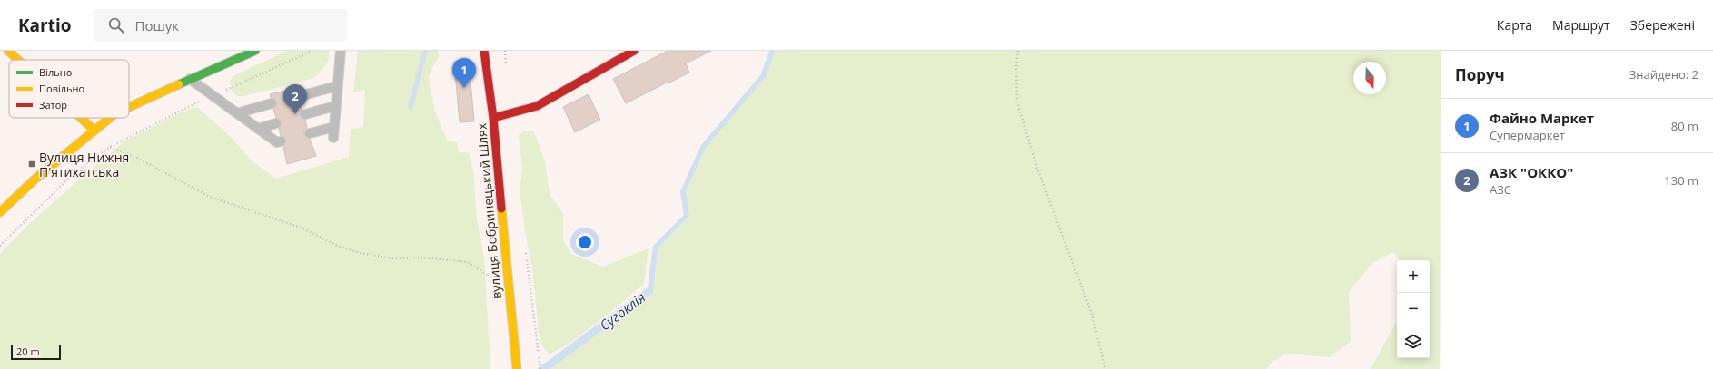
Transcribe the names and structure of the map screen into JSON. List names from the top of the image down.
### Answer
{
  "streets": {
    "street": ["вулиця Бобринецький Шлях"]
  },
  "water": ["Сугоклія"],
  "places": {
    "transit": ["Вулиця Нижня П'ятихатська"]
  },
  "legend": ["Вільно", "Повільно", "Затор"],
  "scale_bar": "20 m",
  "north": "bottom",
  "page": {
    "header": "Kartio",
    "search": "Пошук",
    "nav": ["Карта", "Маршрут", "Збережені"],
    "heading": ["Поруч", "Знайдено: 2"],
    "pins": ["1", "2"],
    "list": [
      {
        "mark": "1",
        "name": "Файно Маркет",
        "note": "Супермаркет",
        "value": "80 m"
      },
      {
        "mark": "2",
        "name": "АЗК \"ОККО\"",
        "note": "АЗС",
        "value": "130 m"
      }
    ],
    "map_buttons": ["+", "−"],
    "scale": "20 m"
  }
}
